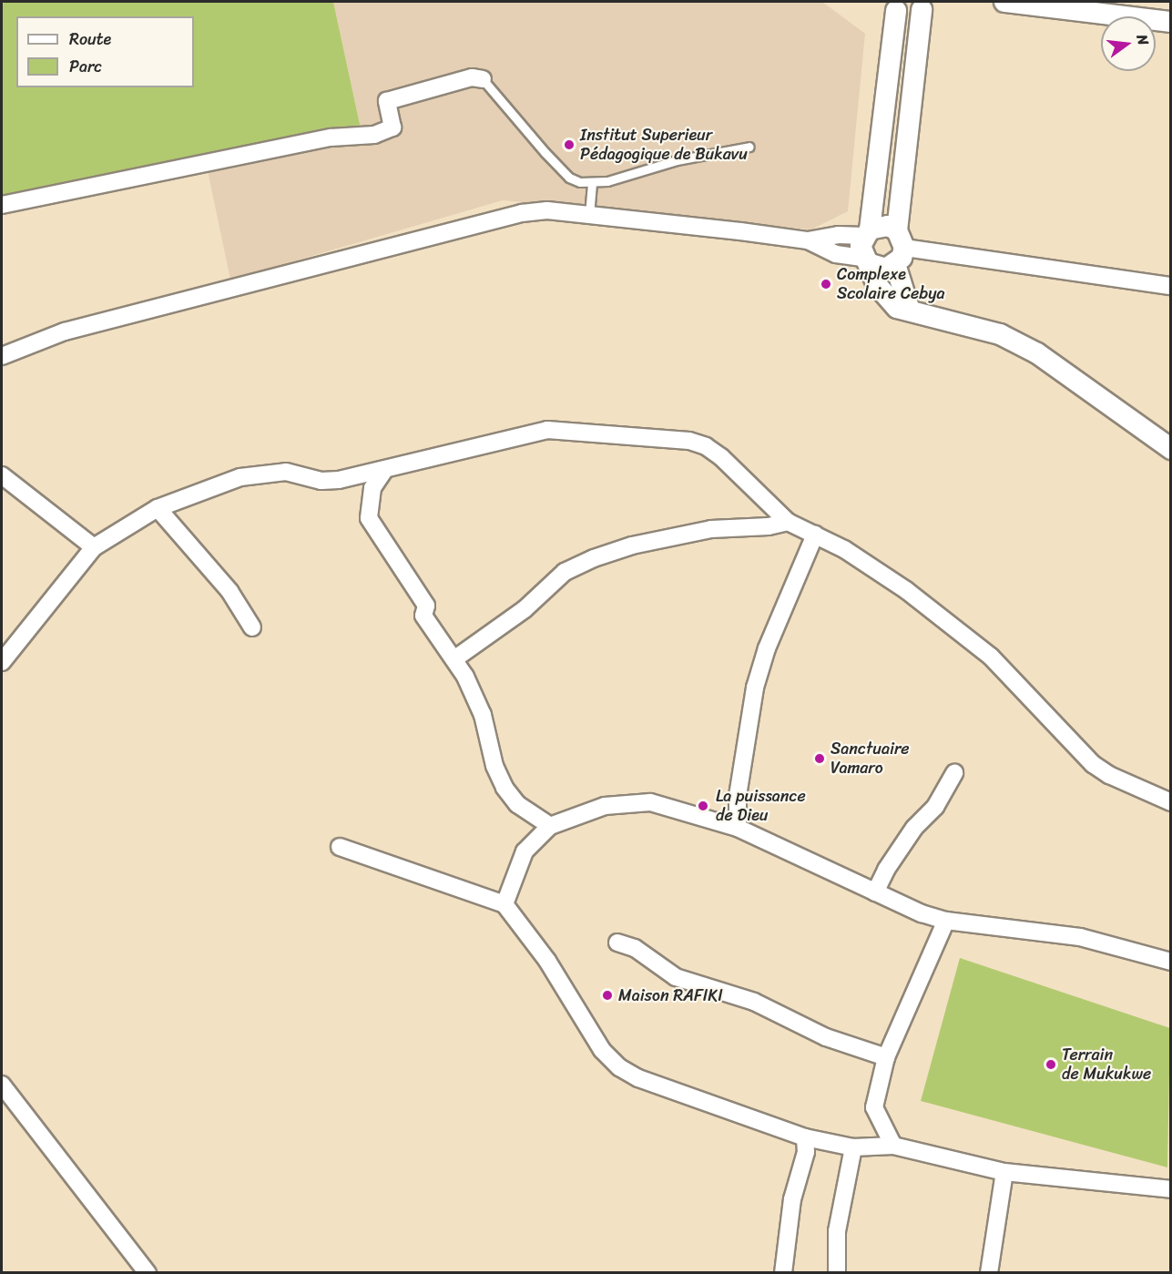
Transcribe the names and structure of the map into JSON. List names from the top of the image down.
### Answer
{
  "places": [
    "Institut Superieur Pédagogique de Bukavu",
    "Complexe Scolaire Cebya",
    "Sanctuaire Vamaro",
    "La puissance de Dieu",
    "Maison RAFIKI",
    "Terrain de Mukukwe"
  ],
  "legend": ["Route", "Parc"],
  "north": "right"
}
